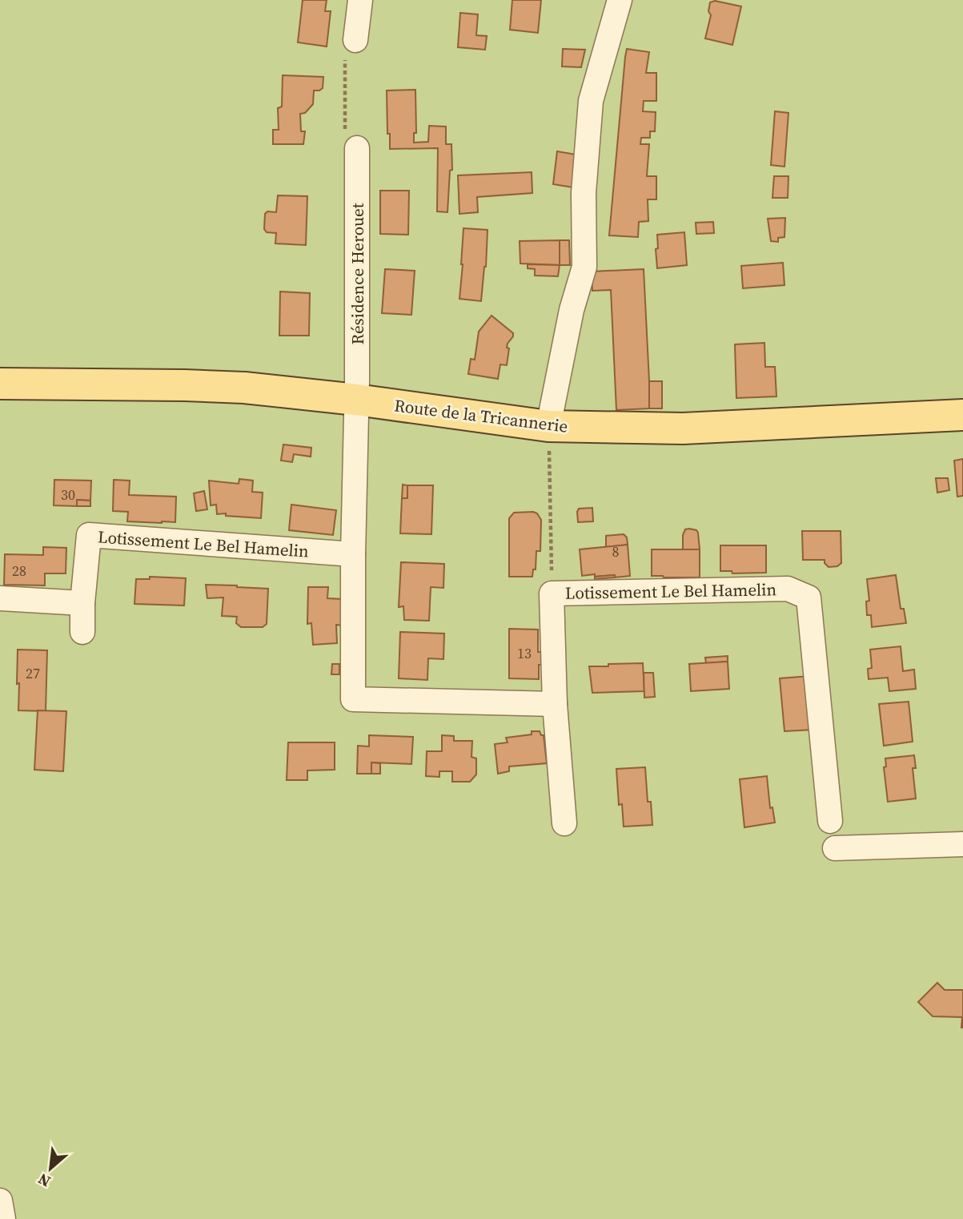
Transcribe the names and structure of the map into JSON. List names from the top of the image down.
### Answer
{
  "streets": {
    "main road": ["Route de la Tricannerie"],
    "street": ["Résidence Herouet", "Lotissement Le Bel Hamelin"]
  },
  "crossings": [
    ["Résidence Herouet", "Route de la Tricannerie"]
  ],
  "house_numbers": [
    "30",
    "8",
    "28",
    "13",
    "27"
  ],
  "north": "bottom left"
}
